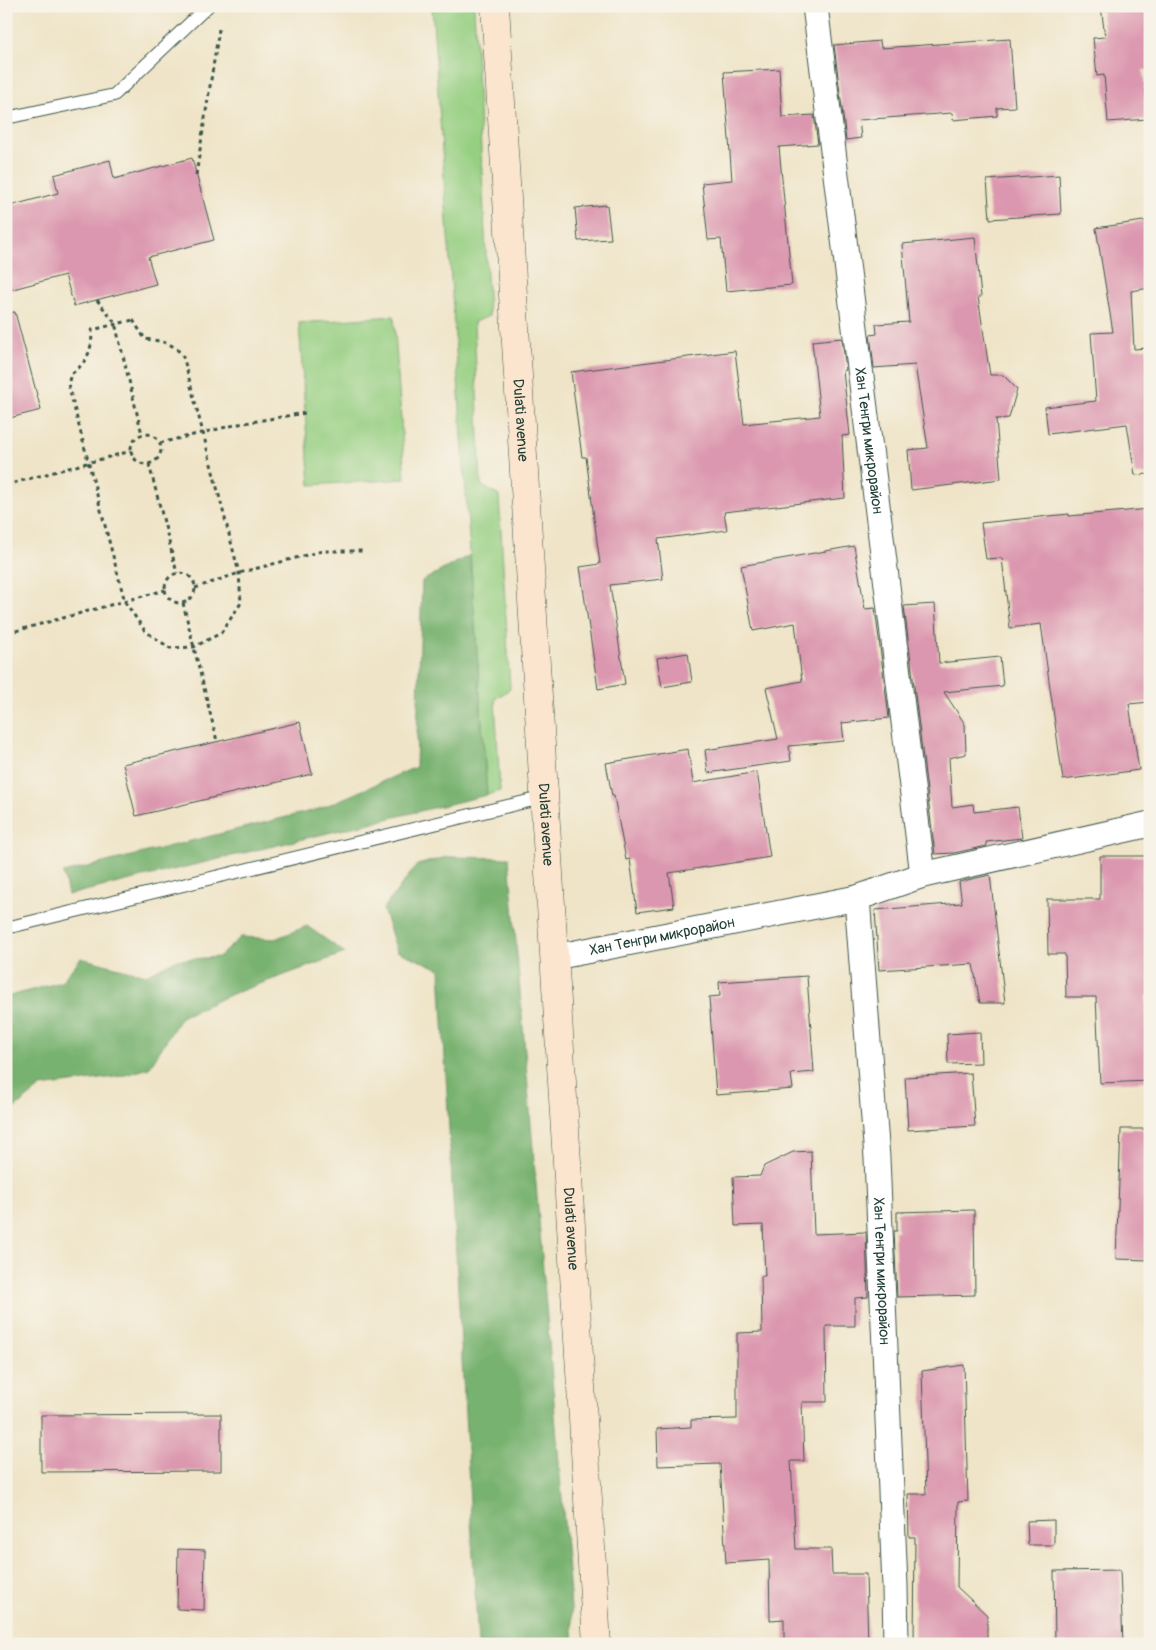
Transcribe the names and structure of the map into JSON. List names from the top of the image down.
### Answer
{
  "streets": {
    "main road": ["Dulati avenue"],
    "street": ["Хан Тенгри микрорайон"]
  },
  "crossings": [
    ["Dulati avenue", "Хан Тенгри микрорайон"]
  ]
}
